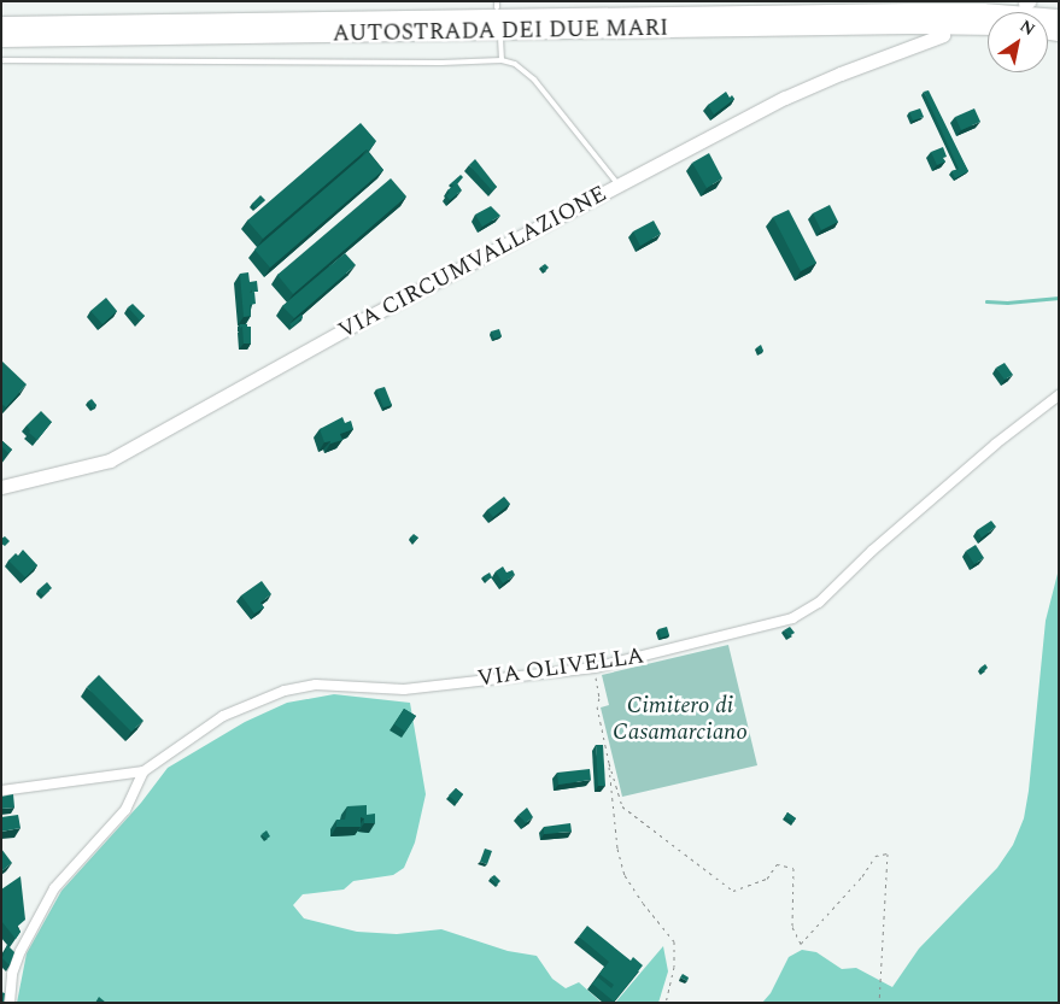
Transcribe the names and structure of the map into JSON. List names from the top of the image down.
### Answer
{
  "streets": {
    "highway": ["AUTOSTRADA DEI DUE MARI"],
    "street": ["VIA CIRCUMVALLAZIONE", "VIA OLIVELLA"]
  },
  "parks": ["Cimitero di Casamarciano"],
  "north": "top right"
}
